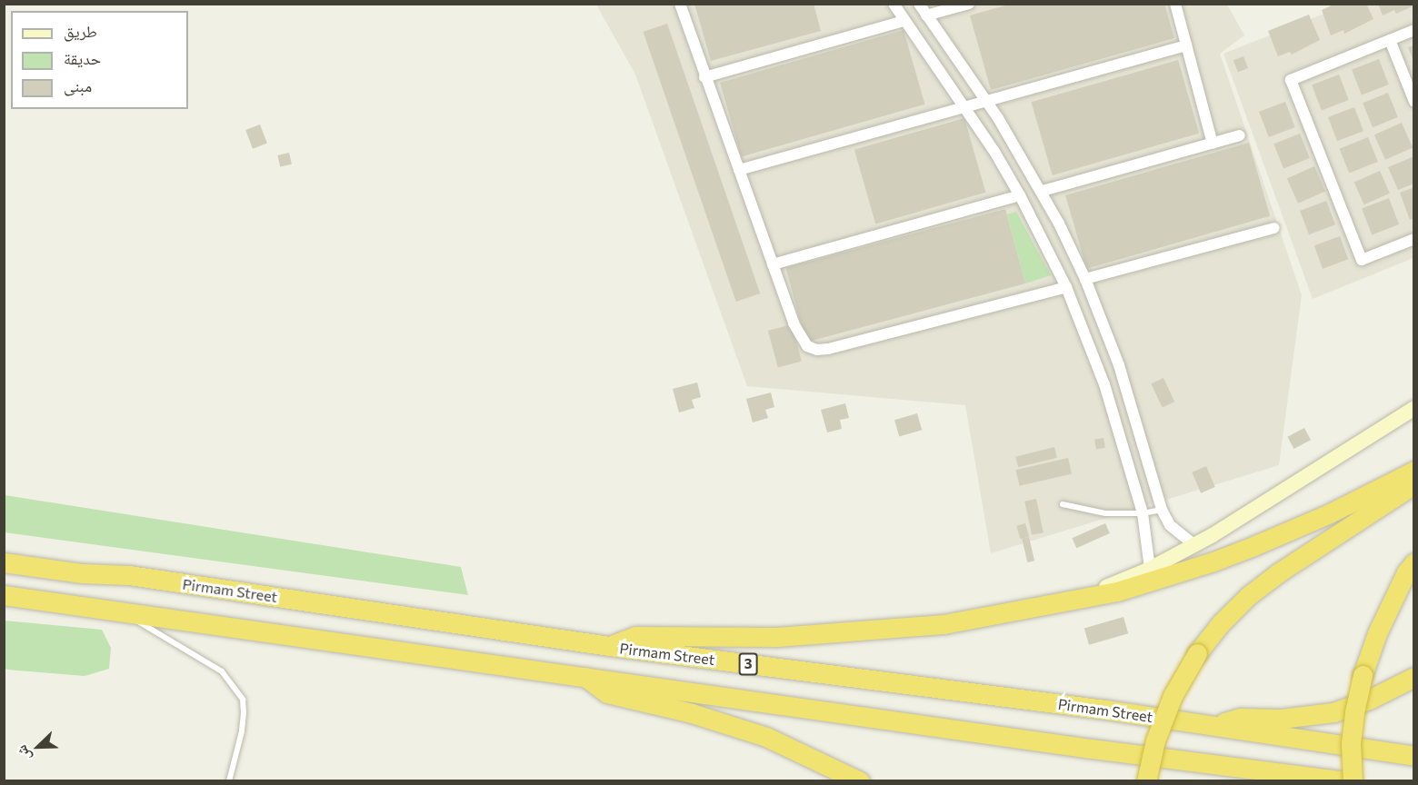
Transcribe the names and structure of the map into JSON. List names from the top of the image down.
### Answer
{
  "streets": {
    "highway": ["Pirmam Street", "3"]
  },
  "legend": ["طريق", "حديقة", "مبنى"],
  "north": "bottom left"
}
